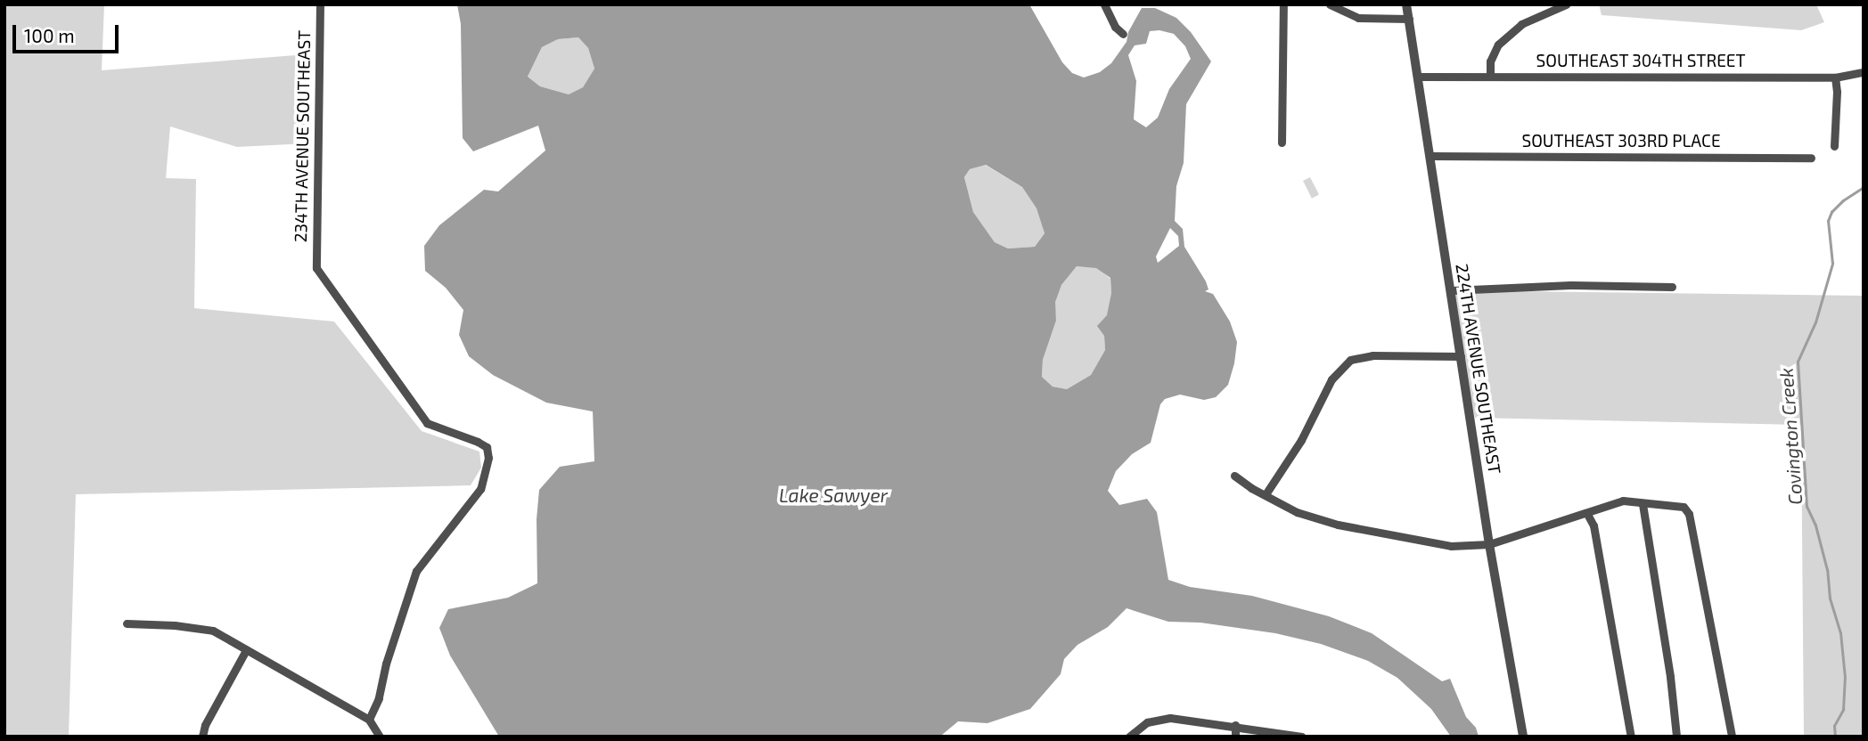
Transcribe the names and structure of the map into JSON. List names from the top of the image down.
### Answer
{
  "streets": {
    "street": [
      "SOUTHEAST 304TH STREET",
      "234TH AVENUE SOUTHEAST",
      "SOUTHEAST 303RD PLACE",
      "224TH AVENUE SOUTHEAST"
    ]
  },
  "crossings": [
    ["SOUTHEAST 304TH STREET", "224TH AVENUE SOUTHEAST"],
    ["SOUTHEAST 303RD PLACE", "224TH AVENUE SOUTHEAST"]
  ],
  "water": ["Covington Creek", "Lake Sawyer"],
  "scale_bar": "100 m"
}
